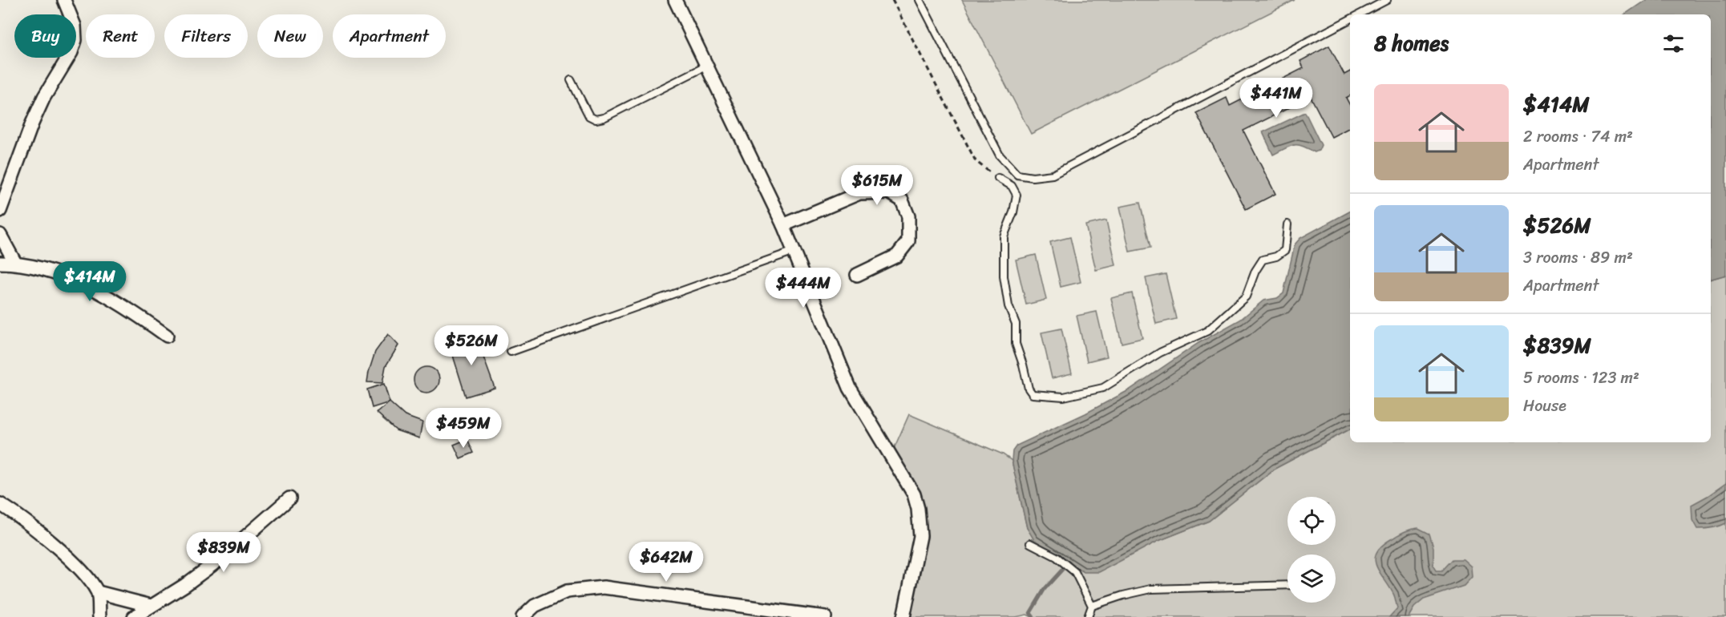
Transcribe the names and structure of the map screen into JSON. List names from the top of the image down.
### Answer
{
  "page": {
    "chip": [
      "Buy",
      "Rent",
      "Filters",
      "New",
      "Apartment"
    ],
    "heading": "8 homes",
    "list": [
      {
        "name": "$414M",
        "note": "2 rooms · 74 m² · Apartment"
      },
      {
        "name": "$526M",
        "note": "3 rooms · 89 m² · Apartment"
      },
      {
        "name": "$839M",
        "note": "5 rooms · 123 m² · House"
      }
    ],
    "price": [
      "$441M",
      "$615M",
      "$414M",
      "$444M",
      "$526M",
      "$459M",
      "$839M",
      "$642M"
    ]
  }
}
